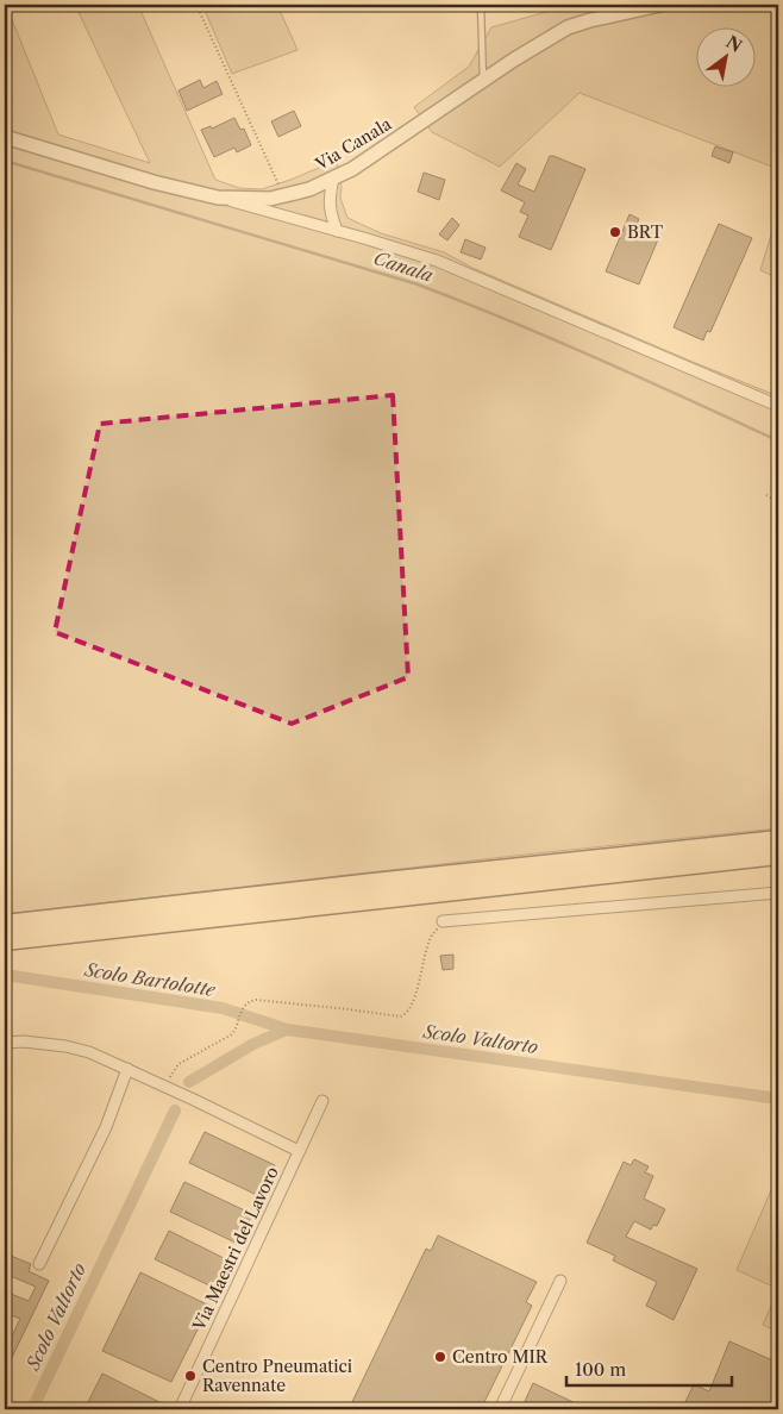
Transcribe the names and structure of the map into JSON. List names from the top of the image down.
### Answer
{
  "streets": {
    "street": ["Via Canala", "Via Maestri del Lavoro"]
  },
  "water": ["Canala", "Scolo Bartolotte", "Scolo Valtorto"],
  "places": ["BRT", "Centro MIR", "Centro Pneumatici Ravennate"],
  "scale_bar": "100 m",
  "north": "top right"
}
